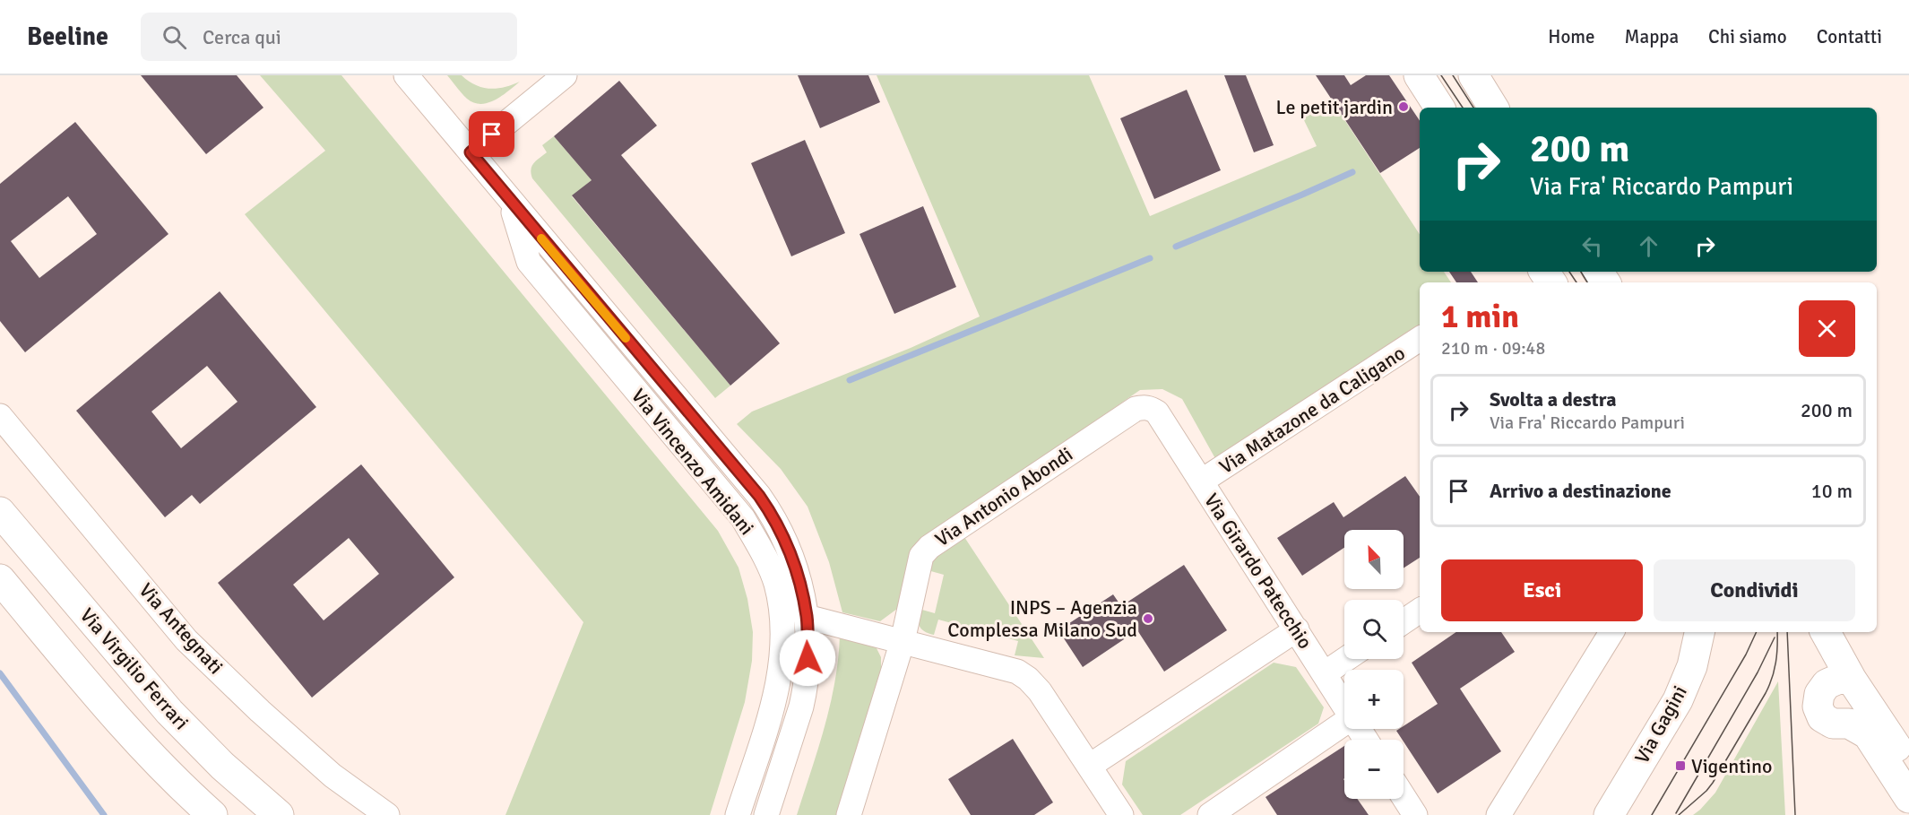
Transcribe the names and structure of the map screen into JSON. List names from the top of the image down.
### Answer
{
  "streets": {
    "main road": ["Via Virgilio Ferrari", "Via Gagini"],
    "street": [
      "Via Matazone da Caligano",
      "Via Vincenzo Amidani",
      "Via Antonio Abondi",
      "Via Girardo Patecchio",
      "Via Antegnati"
    ]
  },
  "crossings": [
    ["Via Matazone da Caligano", "Via Girardo Patecchio"],
    ["Via Antonio Abondi", "Via Girardo Patecchio"]
  ],
  "places": {
    "other": ["Le petit jardin", "INPS – Agenzia Complessa Milano Sud"],
    "transit": ["Vigentino"]
  },
  "north": "top left",
  "page": {
    "header": "Beeline",
    "search": "Cerca qui",
    "nav": [
      "Home",
      "Mappa",
      "Chi siamo",
      "Contatti"
    ],
    "turn": ["200 m", "Via Fra' Riccardo Pampuri"],
    "heading": ["1 min", "210 m · 09:48"],
    "list": [
      {
        "name": "Svolta a destra",
        "note": "Via Fra' Riccardo Pampuri",
        "value": "200 m"
      },
      {
        "name": "Arrivo a destinazione",
        "value": "10 m"
      }
    ],
    "map_buttons": ["+", "−"],
    "buttons": ["Esci", "Condividi"]
  }
}
